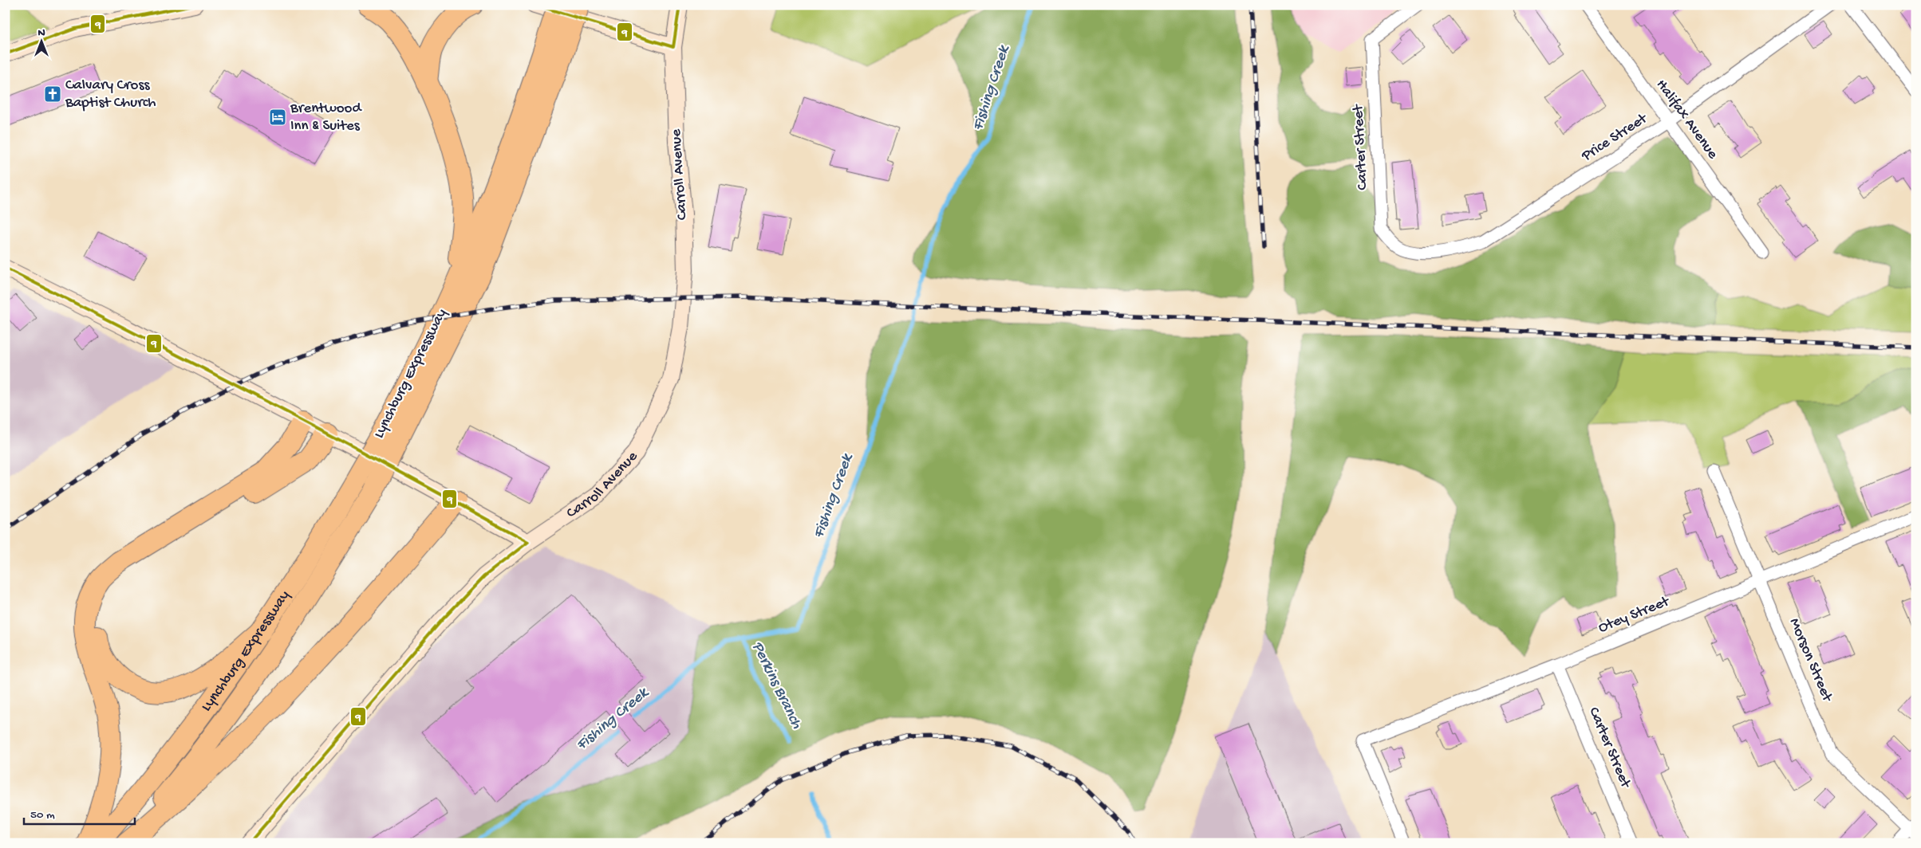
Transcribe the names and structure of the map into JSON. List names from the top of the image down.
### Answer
{
  "streets": {
    "highway": ["Lynchburg Expressway"],
    "street": [
      "Halifax Avenue",
      "Price Street",
      "Carter Street",
      "Carroll Avenue",
      "Otey Street",
      "Morson Street"
    ]
  },
  "crossings": [
    ["Halifax Avenue", "Price Street"],
    ["Price Street", "Carter Street"],
    ["Carter Street", "Otey Street"],
    ["Otey Street", "Morson Street"]
  ],
  "water": ["Fishing Creek", "Perkins Branch"],
  "places": {
    "church": ["Calvary Cross Baptist Church"],
    "hotel": ["Brentwood Inn & Suites"]
  },
  "lines": ["transit line 9"],
  "scale_bar": "50 m",
  "north": "top"
}
